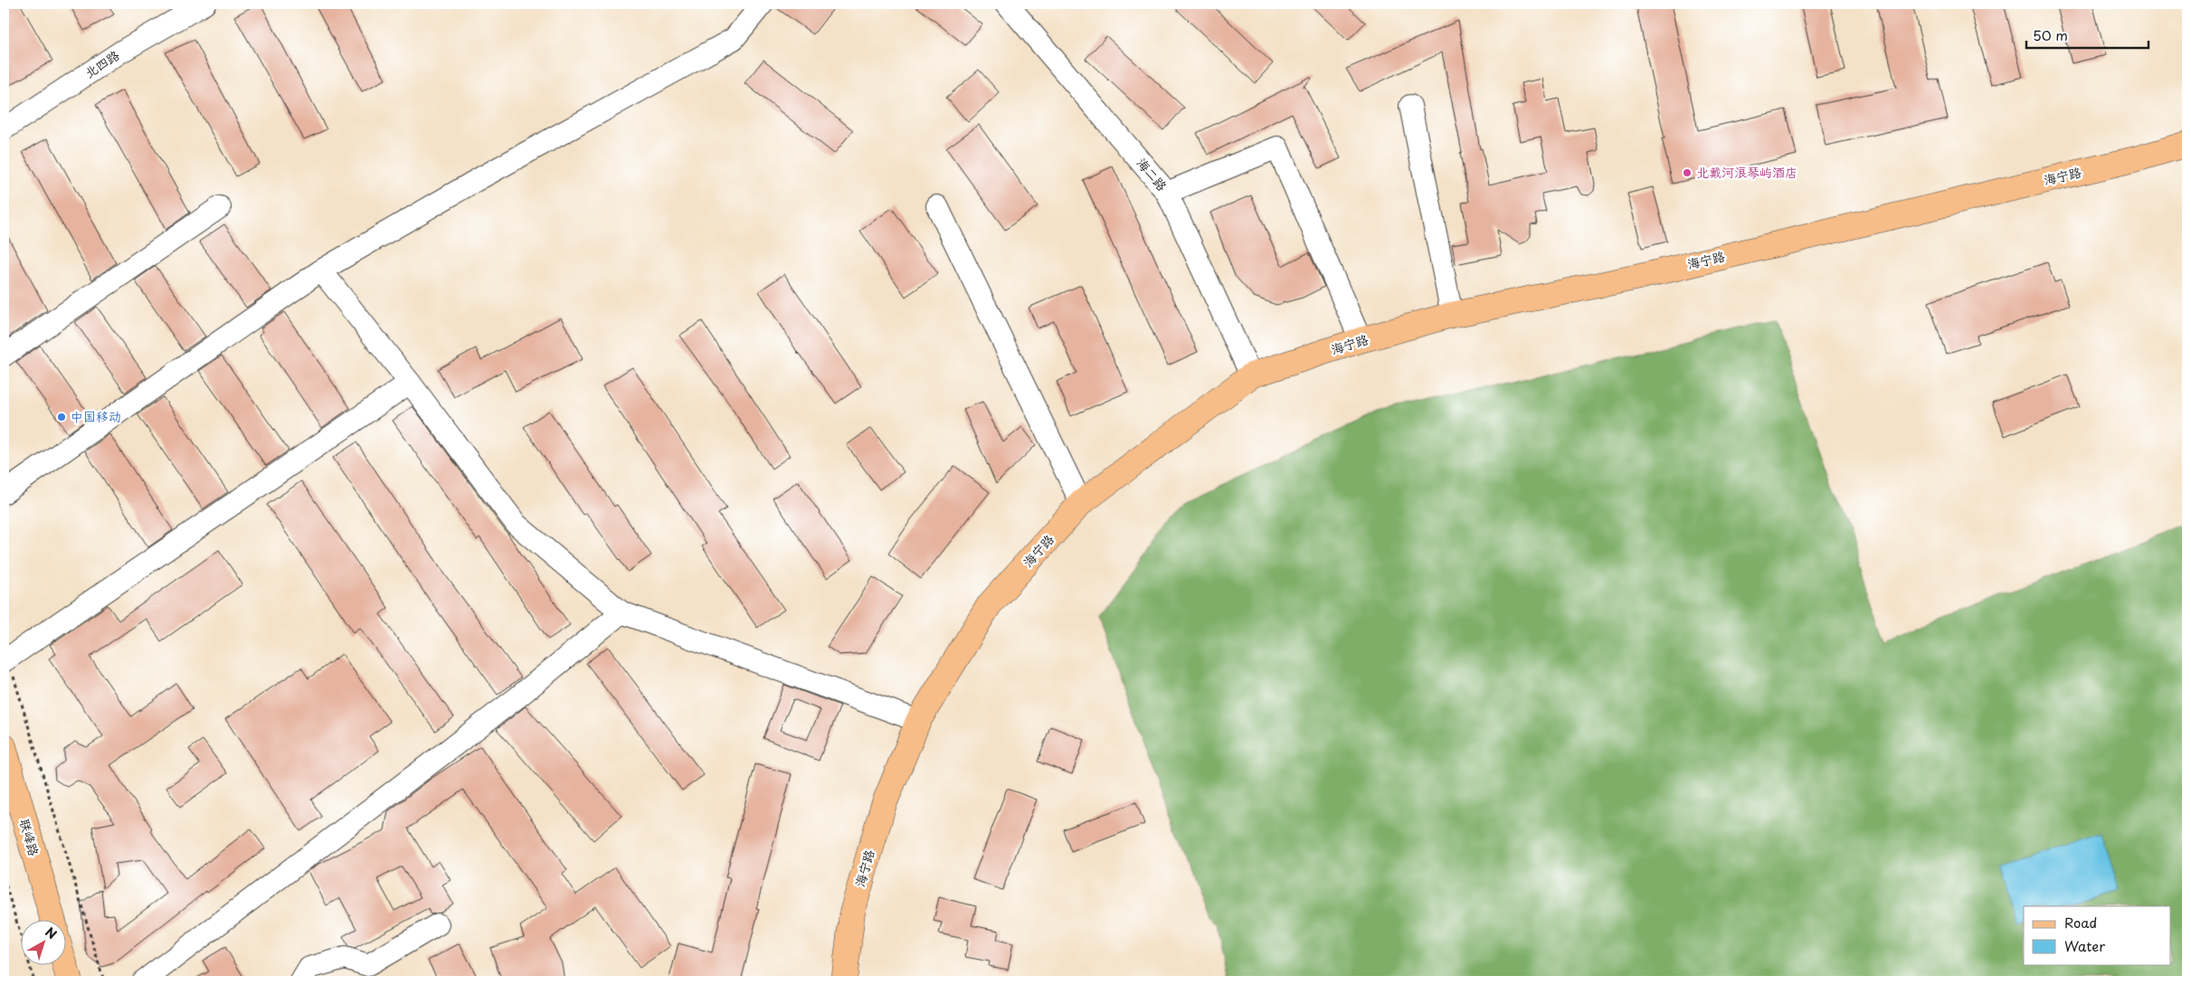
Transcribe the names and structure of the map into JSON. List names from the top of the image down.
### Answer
{
  "streets": {
    "main road": ["海宁路", "联峰路"],
    "street": ["北四路", "海二路"]
  },
  "crossings": [
    ["海二路", "海宁路"]
  ],
  "places": ["北戴河浪琴屿酒店", "中国移动"],
  "legend": ["Road", "Water"],
  "scale_bar": "50 m",
  "north": "top right"
}
